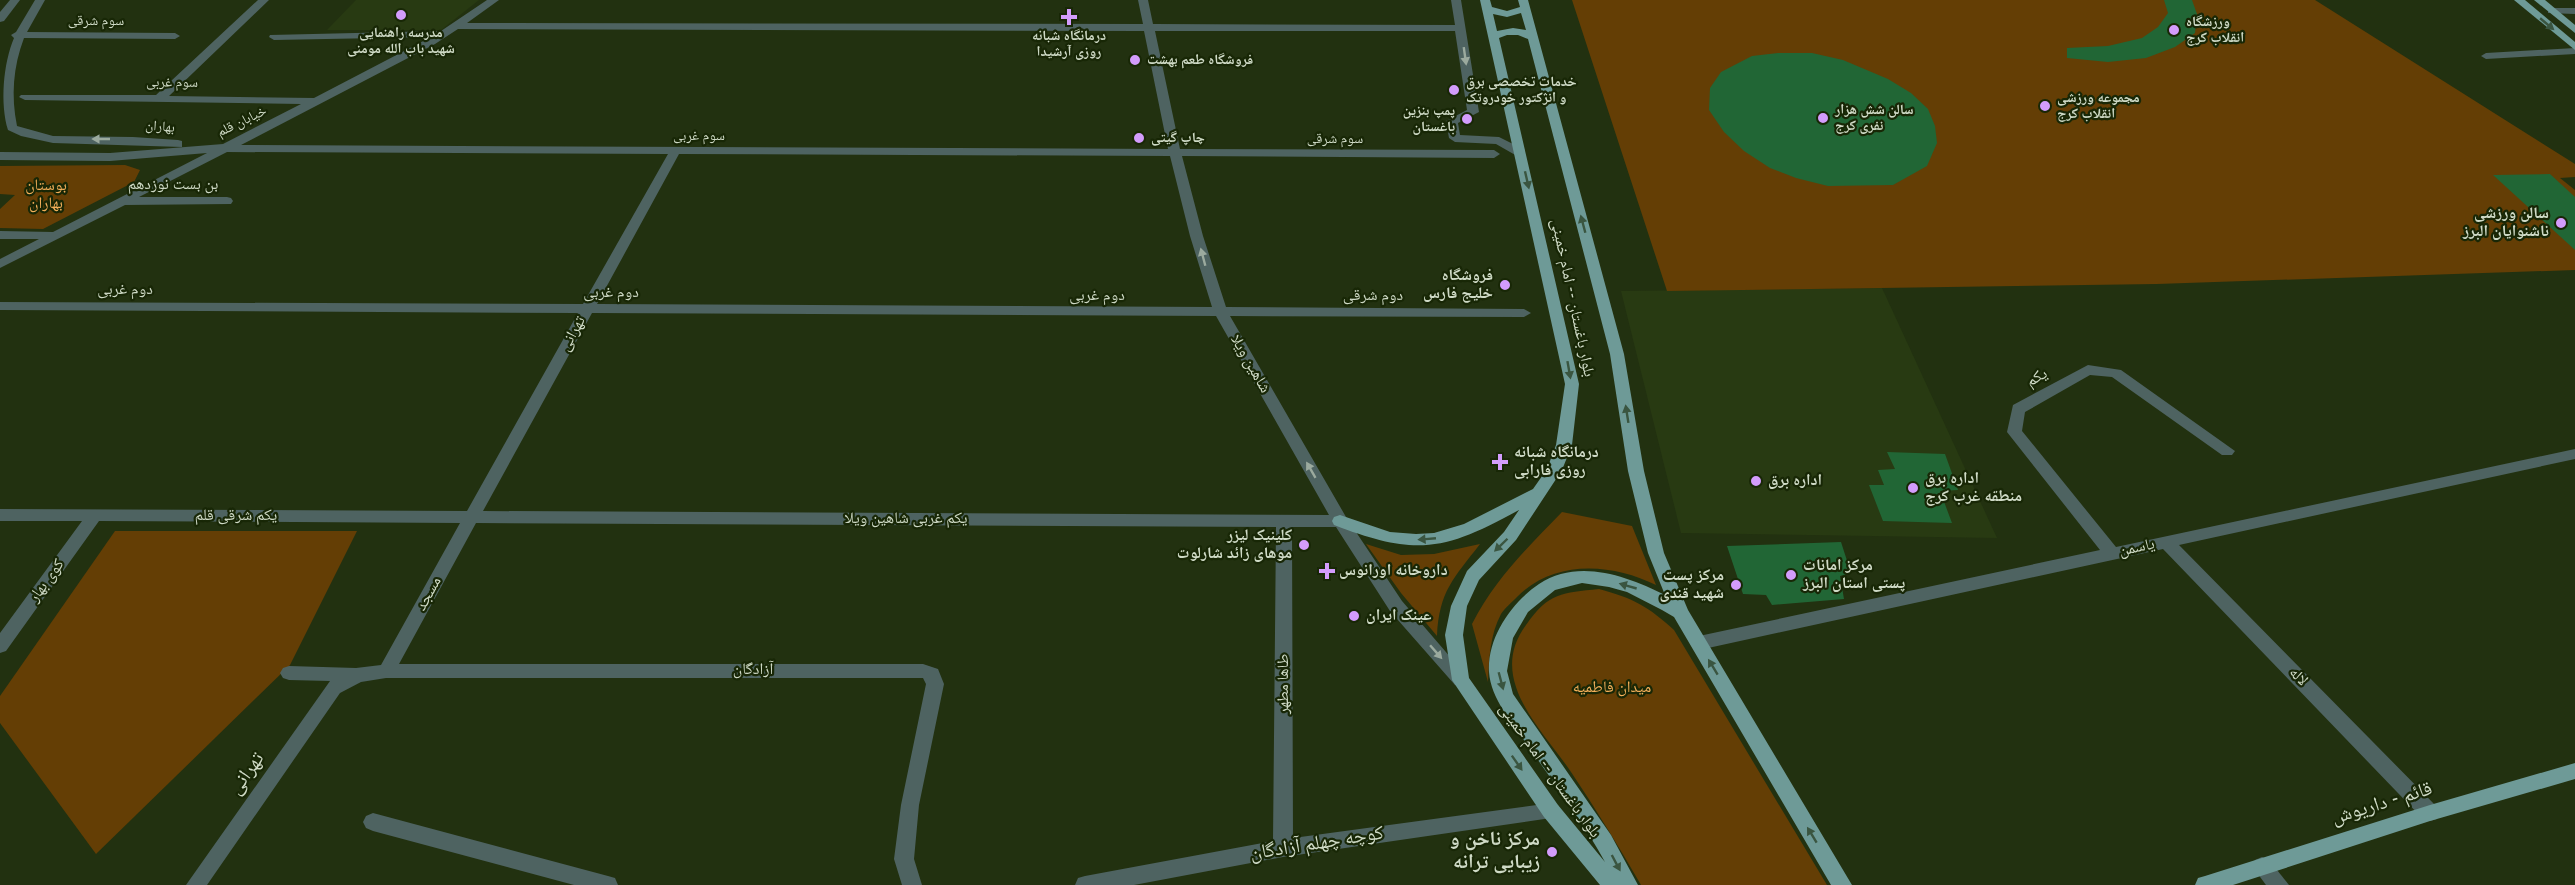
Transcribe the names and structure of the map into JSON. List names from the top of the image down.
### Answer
{
  "streets": {
    "main road": ["بلوار باغستان -- امام خمینی", "قائم - داریوش"],
    "street": [
      "سوم شرقی",
      "سوم غربی",
      "خیابان قلم",
      "بهاران",
      "بن بست نوزدهم",
      "دوم غربی",
      "دوم شرقی",
      "تهرانی",
      "شاهین ویلا",
      "یکم",
      "یکم شرقی قلم",
      "یکم غربی شاهین ویلا",
      "یاسمن",
      "کوی بهار",
      "مسجد",
      "آزادگان",
      "لاله",
      "طاها مطهر",
      "کوچه چهلم آزادگان"
    ]
  },
  "crossings": [
    ["سوم شرقی", "سوم غربی"],
    ["سوم شرقی", "بهاران"],
    ["سوم شرقی", "شاهین ویلا"],
    ["سوم غربی", "خیابان قلم"],
    ["سوم غربی", "بهاران"],
    ["سوم غربی", "تهرانی"],
    ["سوم غربی", "شاهین ویلا"],
    ["خیابان قلم", "بهاران"],
    ["خیابان قلم", "بن بست نوزدهم"],
    ["دوم غربی", "دوم شرقی"],
    ["دوم غربی", "تهرانی"],
    ["دوم غربی", "شاهین ویلا"],
    ["دوم شرقی", "شاهین ویلا"],
    ["بلوار باغستان -- امام خمینی", "شاهین ویلا"],
    ["بلوار باغستان -- امام خمینی", "یاسمن"],
    ["بلوار باغستان -- امام خمینی", "کوچه چهلم آزادگان"],
    ["تهرانی", "یکم شرقی قلم"],
    ["تهرانی", "یکم غربی شاهین ویلا"],
    ["تهرانی", "مسجد"],
    ["تهرانی", "آزادگان"],
    ["شاهین ویلا", "یکم غربی شاهین ویلا"],
    ["یکم", "یاسمن"],
    ["یکم شرقی قلم", "یکم غربی شاهین ویلا"],
    ["یکم شرقی قلم", "کوی بهار"],
    ["یکم شرقی قلم", "مسجد"],
    ["یکم غربی شاهین ویلا", "مسجد"],
    ["یکم غربی شاهین ویلا", "طاها مطهر"],
    ["یاسمن", "لاله"],
    ["مسجد", "آزادگان"],
    ["لاله", "قائم - داریوش"],
    ["طاها مطهر", "کوچه چهلم آزادگان"]
  ],
  "parks": ["بوستان بهاران", "میدان فاطمیه"],
  "places": {
    "other": [
      "مدرسه راهنمایی شهید باب الله مومنی",
      "ورزشگاه انقلاب کرج",
      "فروشگاه طعم بهشت",
      "خدمات تخصصی برق و انژکتور خودروتک",
      "مجموعه ورزشی انقلاب کرج",
      "سالن شش هزار نفری کرج",
      "پمپ بنزین باغستان",
      "چاپ گیتی",
      "سالن ورزشی ناشنوایان البرز",
      "فروشگاه خلیج فارس",
      "اداره برق",
      "اداره برق منطقه غرب کرج",
      "کلینیک لیزر موهای زائد شارلوت",
      "مرکز امانات پستی استان البرز",
      "مرکز پست شهید قندی",
      "عینک ایران",
      "مرکز ناخن و زیبایی ترانه"
    ],
    "health": ["درمانگاه شبانه روزی آرشیدا", "درمانگاه شبانه روزی فارابی", "داروخانه اورانوس"]
  }
}
